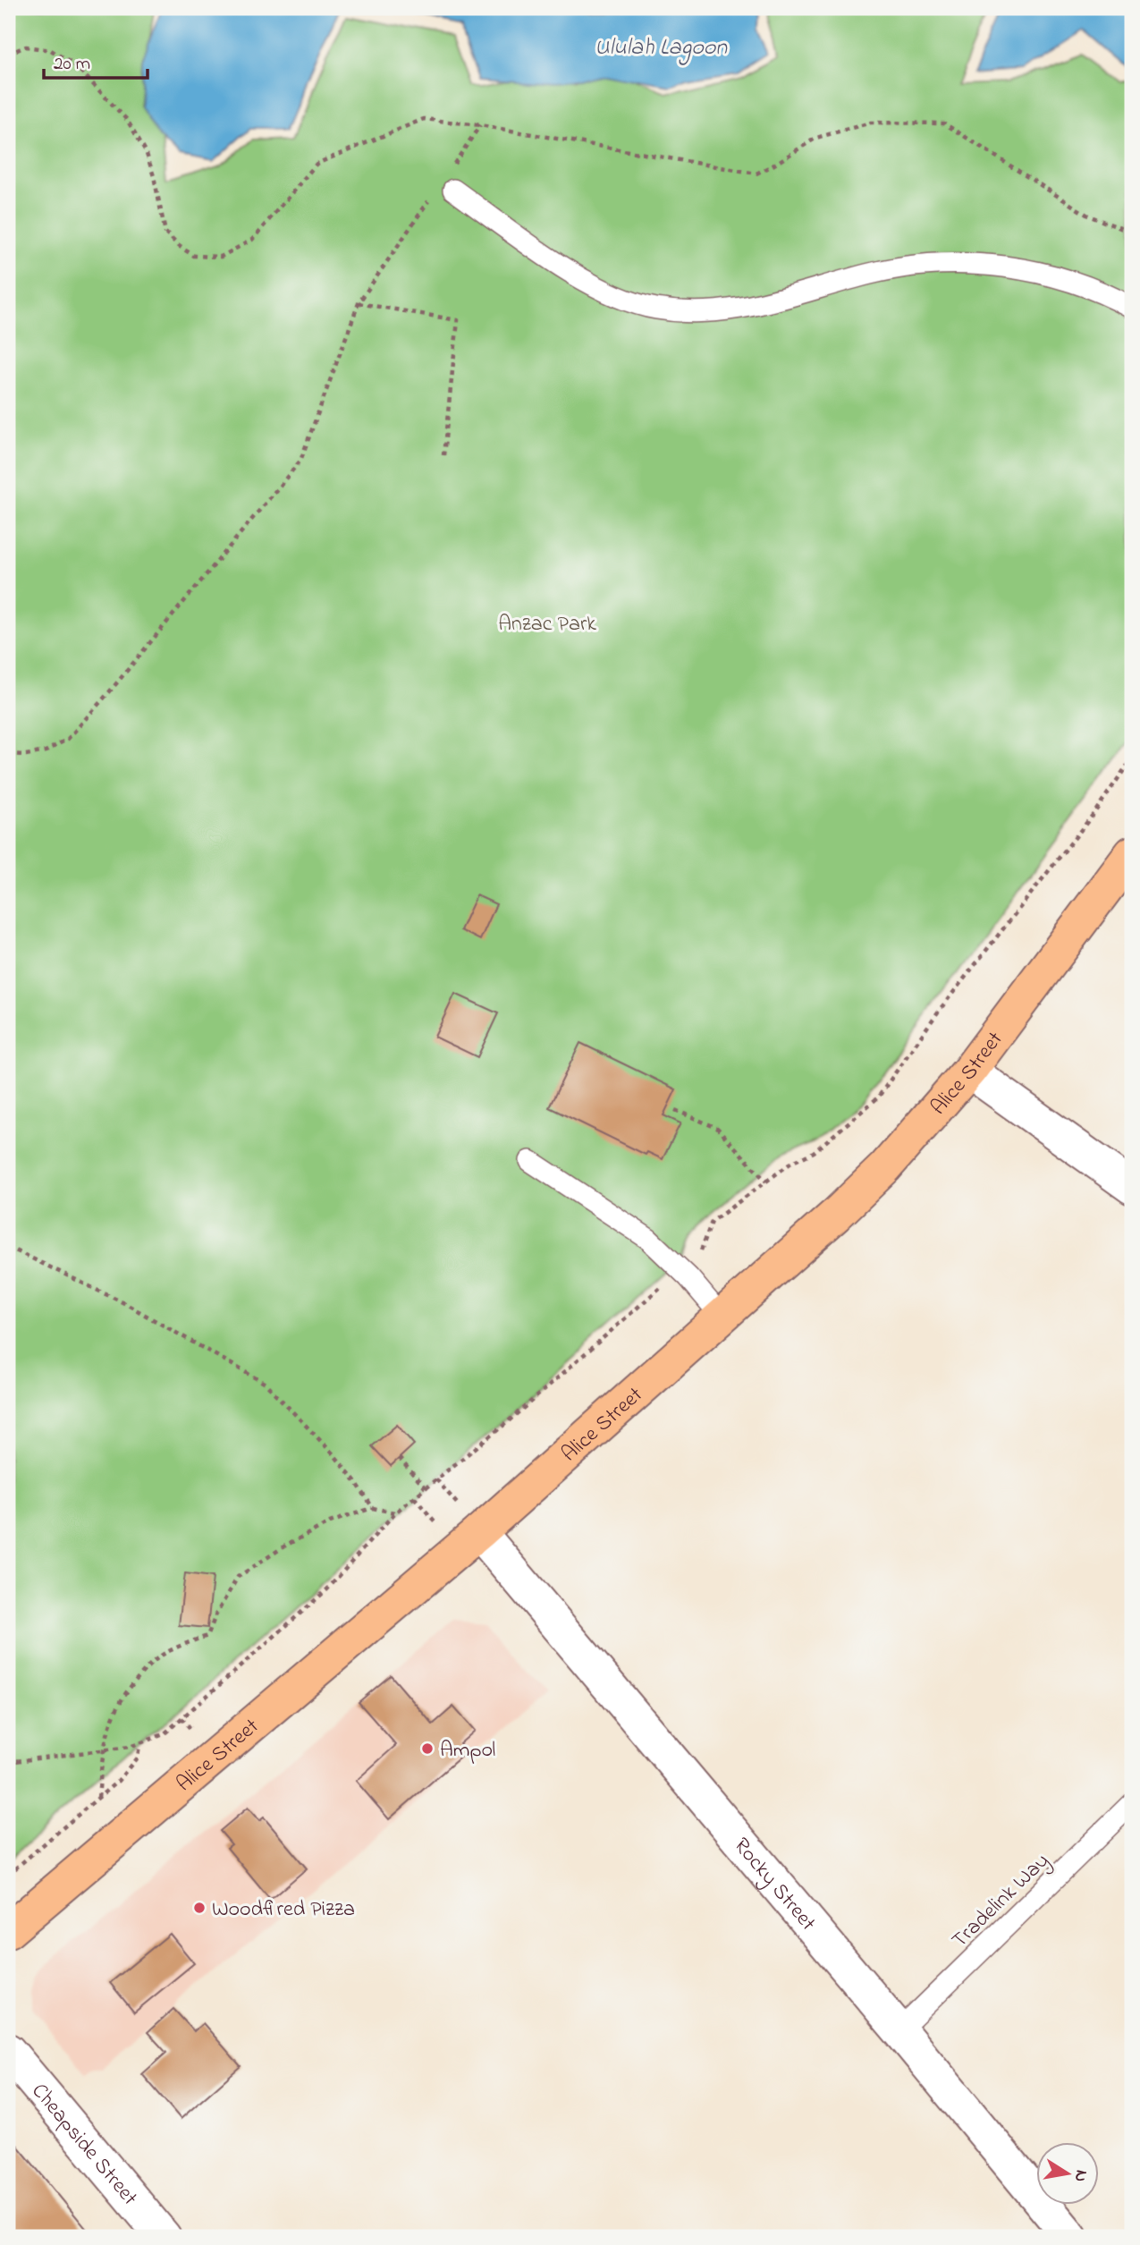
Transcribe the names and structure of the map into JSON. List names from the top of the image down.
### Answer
{
  "streets": {
    "main road": ["Alice Street"],
    "street": ["Rocky Street", "Cheapside Street"],
    "lane": ["Tradelink Way"]
  },
  "crossings": [
    ["Alice Street", "Rocky Street"],
    ["Rocky Street", "Tradelink Way"]
  ],
  "water": ["Ululah Lagoon"],
  "parks": ["Anzac Park"],
  "places": ["Ampol", "Woodfired Pizza"],
  "scale_bar": "20 m",
  "north": "right"
}
